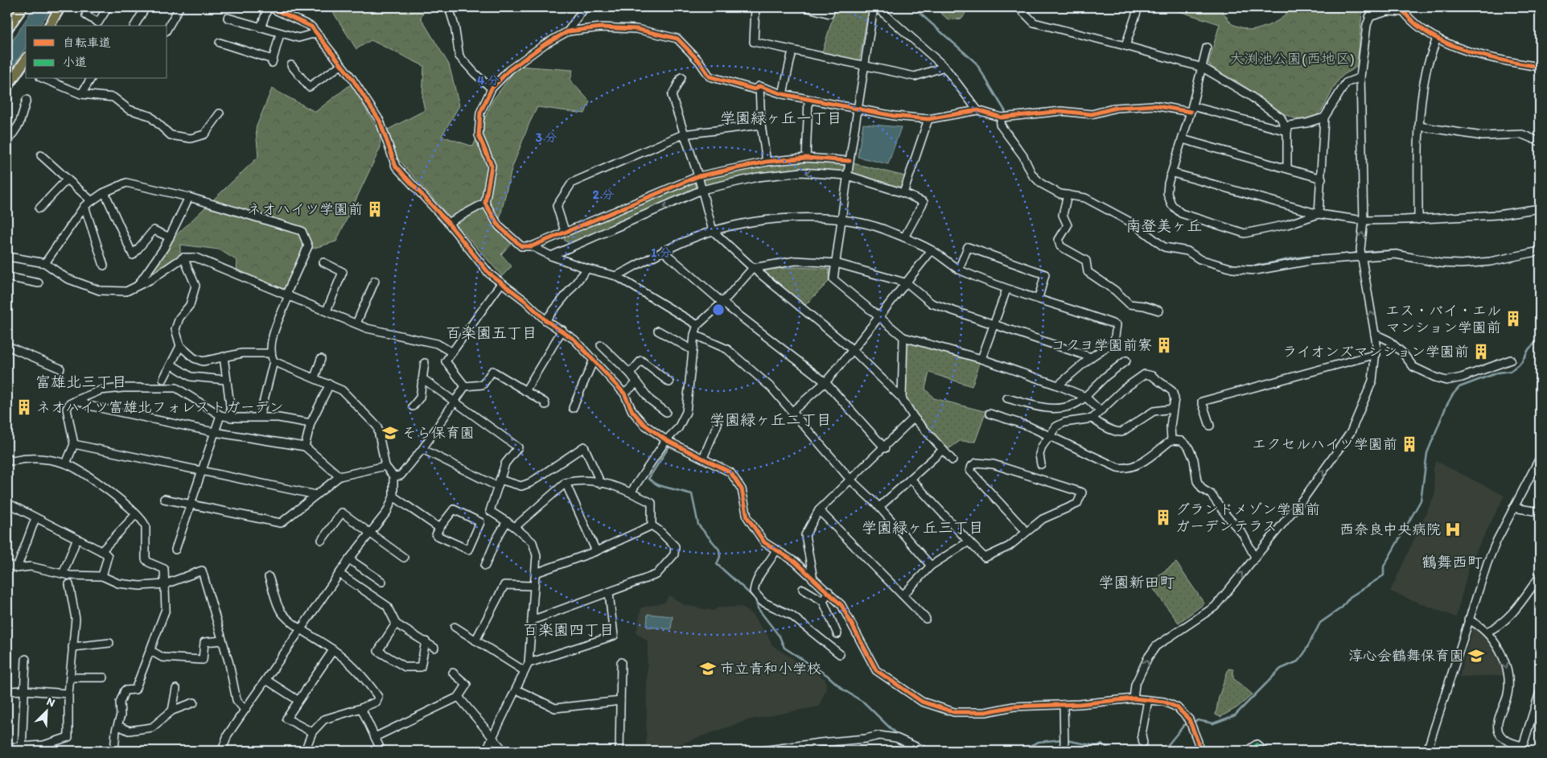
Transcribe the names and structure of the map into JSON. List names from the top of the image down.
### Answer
{
  "districts": [
    "学園緑ヶ丘一丁目",
    "南登美ヶ丘",
    "百楽園五丁目",
    "富雄北三丁目",
    "学園緑ヶ丘二丁目",
    "学園緑ヶ丘三丁目",
    "鶴舞西町",
    "学園新田町",
    "百楽園四丁目"
  ],
  "parks": ["大渕池公園(西地区)"],
  "places": {
    "building": [
      "ネオハイツ学園前",
      "エス・バイ・エル マンション学園前",
      "コクヨ学園前寮",
      "ライオンズマンション学園前",
      "ネオハイツ富雄北フォレストガーデン",
      "エクセルハイツ学園前",
      "グランドメゾン学園前 ガーデンテラス"
    ],
    "school or university": ["そら保育園", "淳心会鶴舞保育園", "市立青和小学校"],
    "hospital": ["西奈良中央病院"]
  },
  "legend": ["自転車道", "小道"],
  "north": "top right",
  "rings": [
    "4 分",
    "3 分",
    "2 分",
    "1 分"
  ]
}
